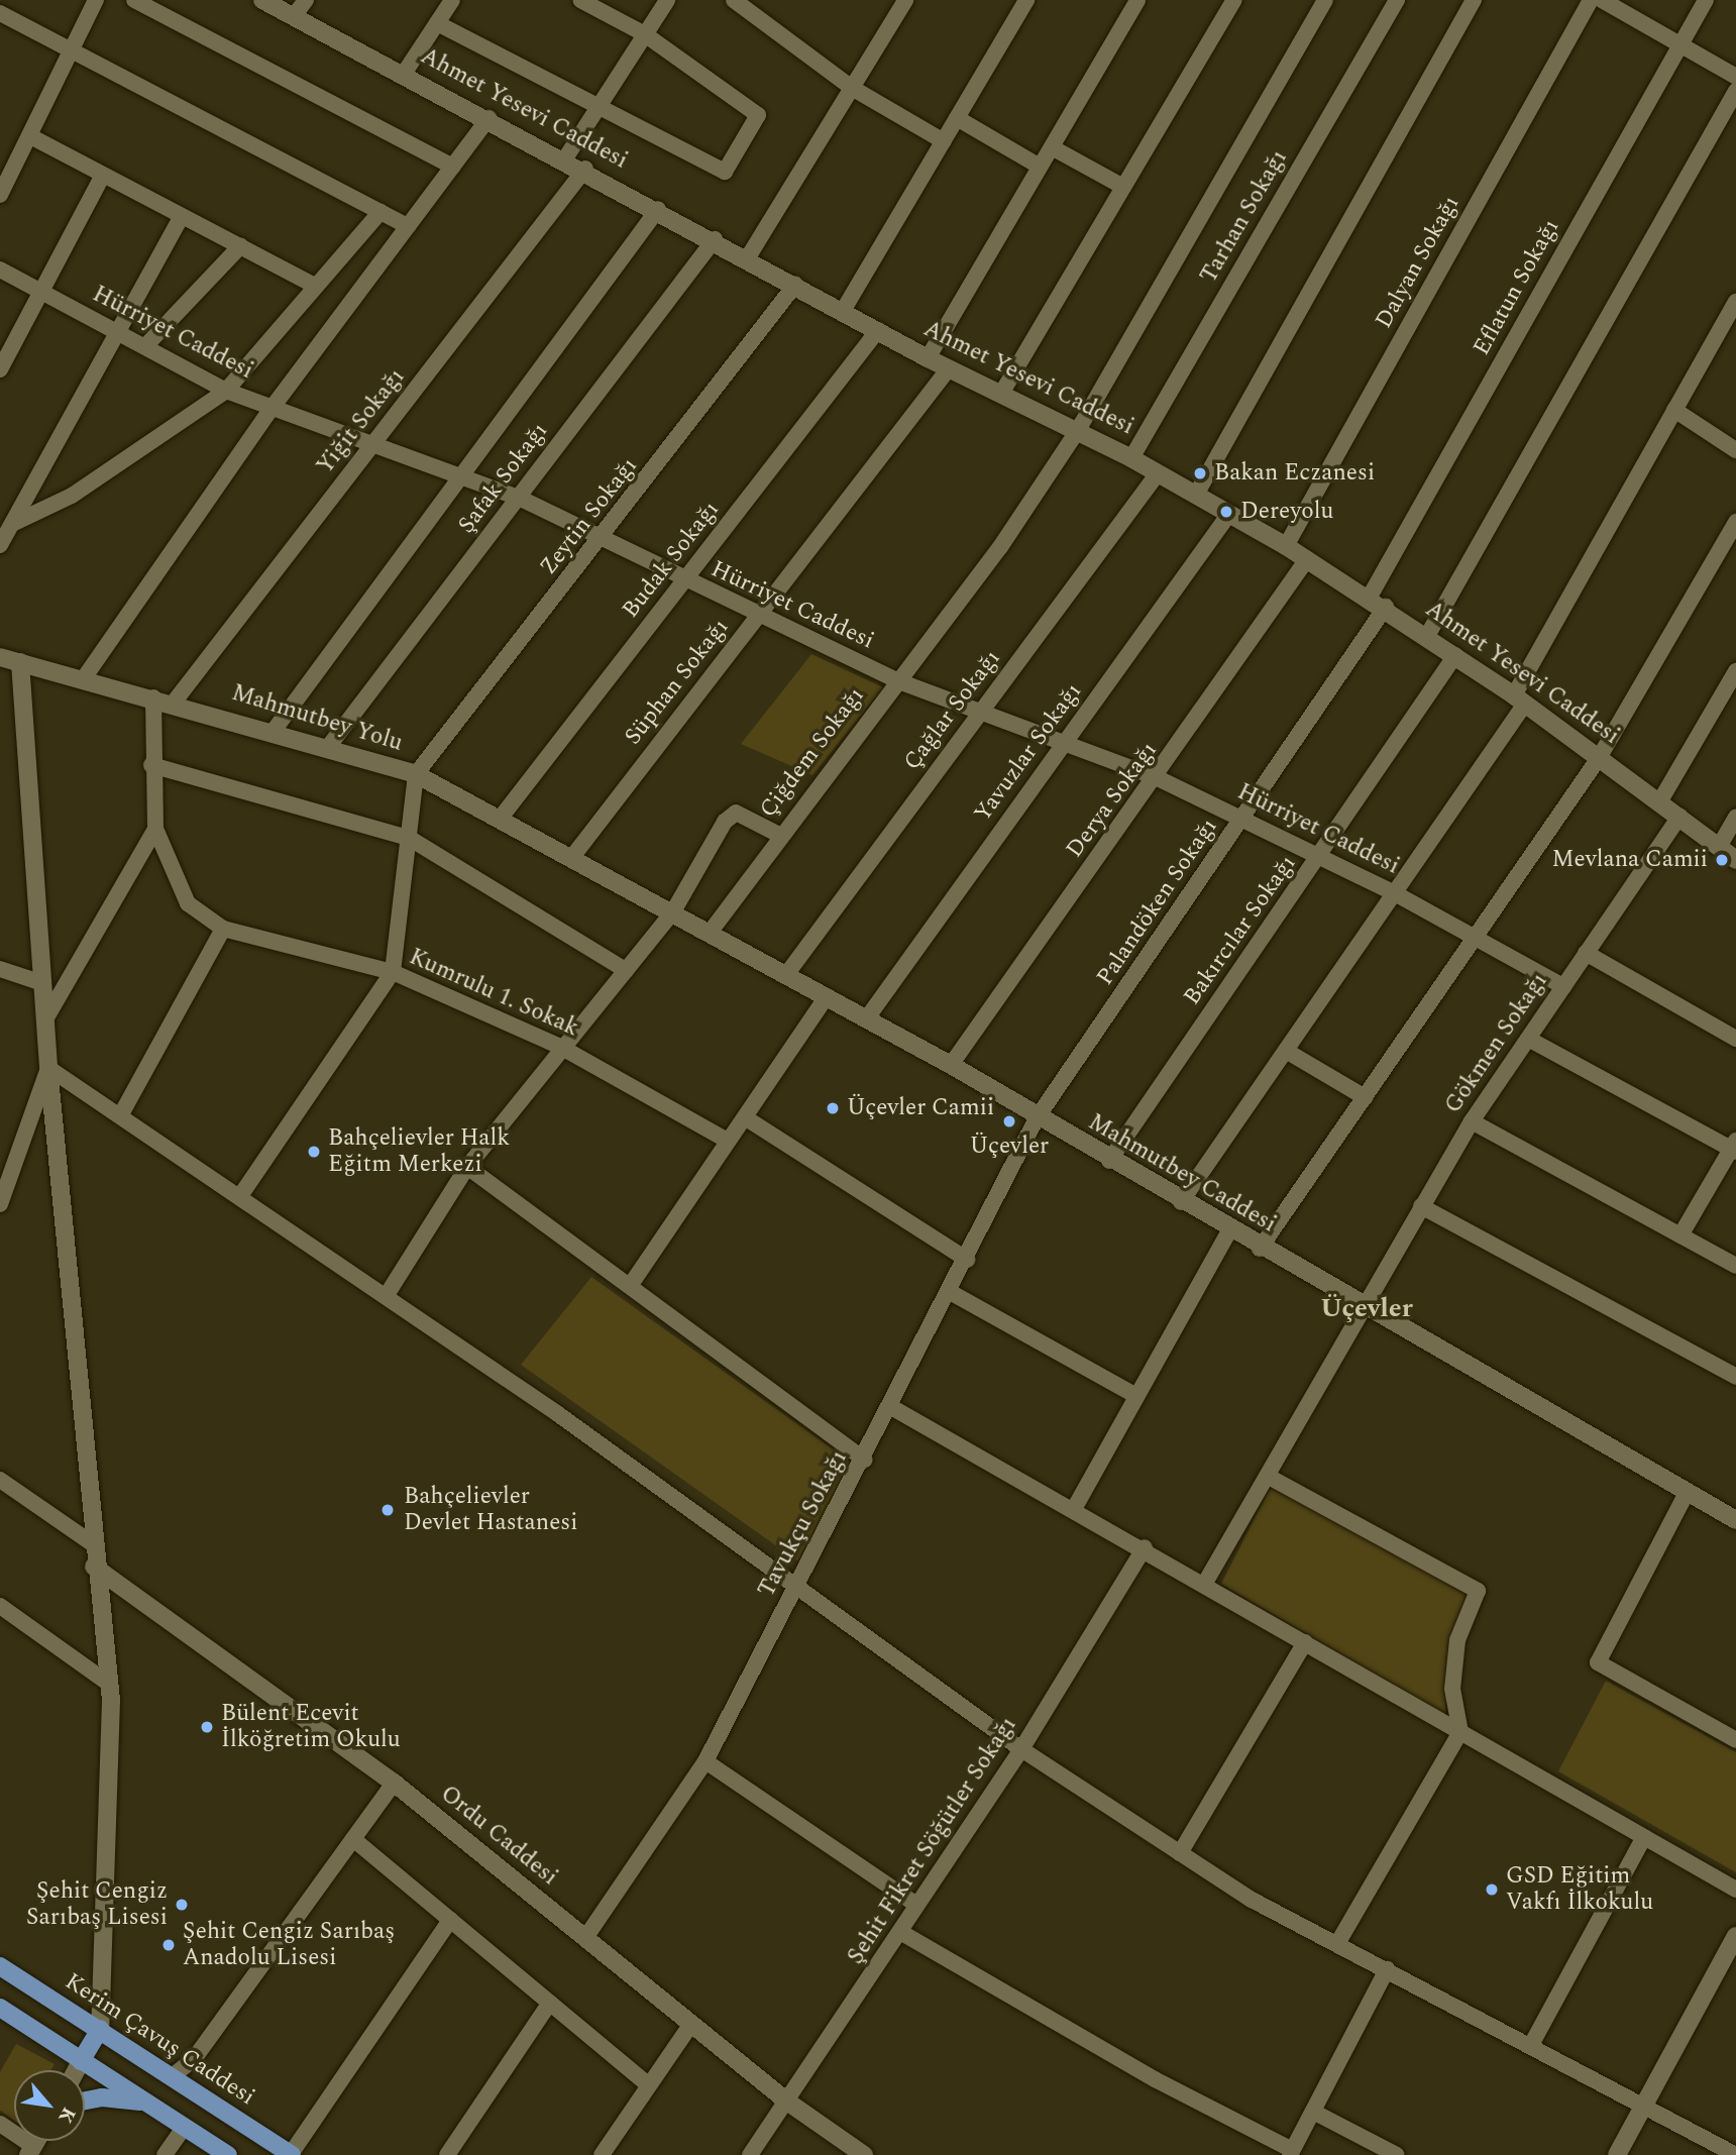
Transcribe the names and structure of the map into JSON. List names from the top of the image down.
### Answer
{
  "streets": {
    "main road": ["Kerim Çavuş Caddesi"],
    "street": [
      "Ahmet Yesevi Caddesi",
      "Tarhan Sokağı",
      "Dalyan Sokağı",
      "Eflatun Sokağı",
      "Hürriyet Caddesi",
      "Yiğit Sokağı",
      "Şafak Sokağı",
      "Zeytin Sokağı",
      "Budak Sokağı",
      "Süphan Sokağı",
      "Çağlar Sokağı",
      "Mahmutbey Yolu",
      "Çiğdem Sokağı",
      "Yavuzlar Sokağı",
      "Derya Sokağı",
      "Palandöken Sokağı",
      "Bakırcılar Sokağı",
      "Kumrulu 1. Sokak",
      "Gökmen Sokağı",
      "Mahmutbey Caddesi",
      "Tavukçu Sokağı",
      "Ordu Caddesi",
      "Şehit Fikret Söğütler Sokağı"
    ]
  },
  "crossings": [
    ["Ahmet Yesevi Caddesi", "Tarhan Sokağı"],
    ["Ahmet Yesevi Caddesi", "Dalyan Sokağı"],
    ["Ahmet Yesevi Caddesi", "Eflatun Sokağı"],
    ["Ahmet Yesevi Caddesi", "Yiğit Sokağı"],
    ["Ahmet Yesevi Caddesi", "Şafak Sokağı"],
    ["Ahmet Yesevi Caddesi", "Zeytin Sokağı"],
    ["Ahmet Yesevi Caddesi", "Budak Sokağı"],
    ["Ahmet Yesevi Caddesi", "Süphan Sokağı"],
    ["Ahmet Yesevi Caddesi", "Çağlar Sokağı"],
    ["Ahmet Yesevi Caddesi", "Çiğdem Sokağı"],
    ["Ahmet Yesevi Caddesi", "Yavuzlar Sokağı"],
    ["Ahmet Yesevi Caddesi", "Derya Sokağı"],
    ["Ahmet Yesevi Caddesi", "Palandöken Sokağı"],
    ["Ahmet Yesevi Caddesi", "Bakırcılar Sokağı"],
    ["Ahmet Yesevi Caddesi", "Gökmen Sokağı"],
    ["Hürriyet Caddesi", "Yiğit Sokağı"],
    ["Hürriyet Caddesi", "Şafak Sokağı"],
    ["Hürriyet Caddesi", "Zeytin Sokağı"],
    ["Hürriyet Caddesi", "Budak Sokağı"],
    ["Hürriyet Caddesi", "Süphan Sokağı"],
    ["Hürriyet Caddesi", "Çağlar Sokağı"],
    ["Hürriyet Caddesi", "Çiğdem Sokağı"],
    ["Hürriyet Caddesi", "Yavuzlar Sokağı"],
    ["Hürriyet Caddesi", "Derya Sokağı"],
    ["Hürriyet Caddesi", "Palandöken Sokağı"],
    ["Hürriyet Caddesi", "Bakırcılar Sokağı"],
    ["Hürriyet Caddesi", "Gökmen Sokağı"],
    ["Yiğit Sokağı", "Mahmutbey Yolu"],
    ["Şafak Sokağı", "Mahmutbey Yolu"],
    ["Zeytin Sokağı", "Mahmutbey Yolu"],
    ["Budak Sokağı", "Mahmutbey Yolu"],
    ["Süphan Sokağı", "Mahmutbey Yolu"],
    ["Çağlar Sokağı", "Mahmutbey Caddesi"],
    ["Mahmutbey Yolu", "Mahmutbey Caddesi"],
    ["Çiğdem Sokağı", "Mahmutbey Caddesi"],
    ["Yavuzlar Sokağı", "Mahmutbey Caddesi"],
    ["Derya Sokağı", "Mahmutbey Caddesi"],
    ["Palandöken Sokağı", "Mahmutbey Caddesi"],
    ["Palandöken Sokağı", "Tavukçu Sokağı"],
    ["Bakırcılar Sokağı", "Mahmutbey Caddesi"],
    ["Gökmen Sokağı", "Mahmutbey Caddesi"],
    ["Mahmutbey Caddesi", "Tavukçu Sokağı"],
    ["Tavukçu Sokağı", "Ordu Caddesi"],
    ["Ordu Caddesi", "Şehit Fikret Söğütler Sokağı"]
  ],
  "districts": ["Üçevler"],
  "places": [
    "Bakan Eczanesi",
    "Dereyolu",
    "Mevlana Camii",
    "Üçevler Camii",
    "Üçevler",
    "Bahçelievler Halk Eğitm Merkezi",
    "Bahçelievler Devlet Hastanesi",
    "Bülent Ecevit İlköğretim Okulu",
    "GSD Eğitim Vakfı İlkokulu",
    "Şehit Cengiz Sarıbaş Lisesi",
    "Şehit Cengiz Sarıbaş Anadolu Lisesi"
  ],
  "north": "bottom right"
}
